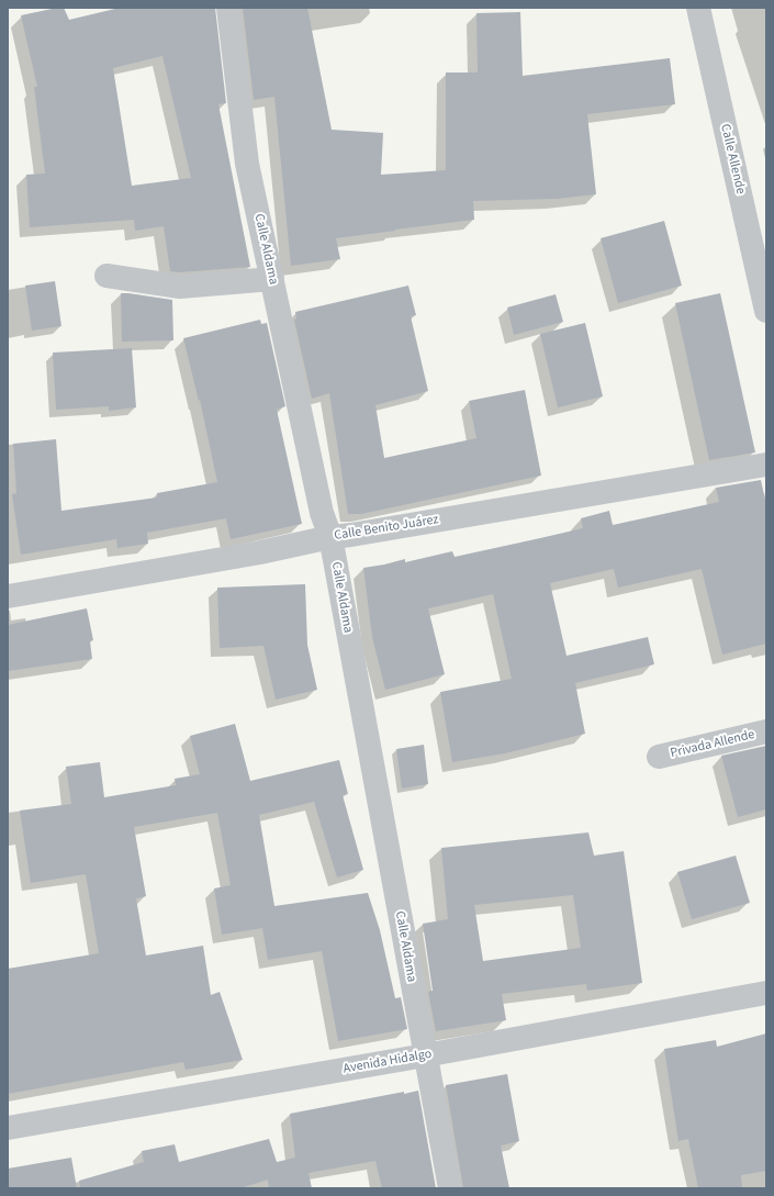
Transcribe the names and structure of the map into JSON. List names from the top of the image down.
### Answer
{
  "streets": {
    "street": [
      "Calle Allende",
      "Calle Aldama",
      "Calle Benito Juárez",
      "Privada Allende",
      "Avenida Hidalgo"
    ]
  },
  "crossings": [
    ["Calle Aldama", "Calle Benito Juárez"],
    ["Calle Aldama", "Avenida Hidalgo"]
  ]
}
